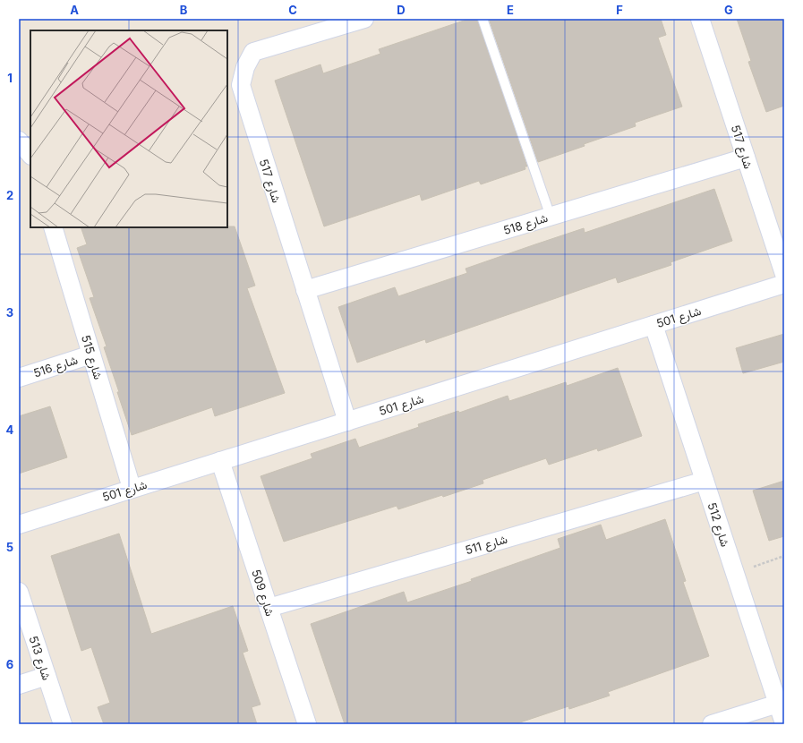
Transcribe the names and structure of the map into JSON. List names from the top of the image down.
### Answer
{
  "streets": {
    "street": [
      "شارع 517",
      "شارع 518",
      "شارع 501",
      "شارع 515",
      "شارع 516",
      "شارع 512",
      "شارع 511",
      "شارع 509",
      "شارع 513"
    ]
  },
  "crossings": [
    ["شارع 517", "شارع 518"],
    ["شارع 517", "شارع 501"],
    ["شارع 501", "شارع 515"],
    ["شارع 501", "شارع 512"],
    ["شارع 501", "شارع 509"],
    ["شارع 515", "شارع 516"],
    ["شارع 512", "شارع 511"],
    ["شارع 511", "شارع 509"]
  ],
  "grid": {
    "columns": [
      "A",
      "B",
      "C",
      "D",
      "E",
      "F",
      "G"
    ],
    "rows": [
      "1",
      "2",
      "3",
      "4",
      "5",
      "6"
    ]
  }
}
